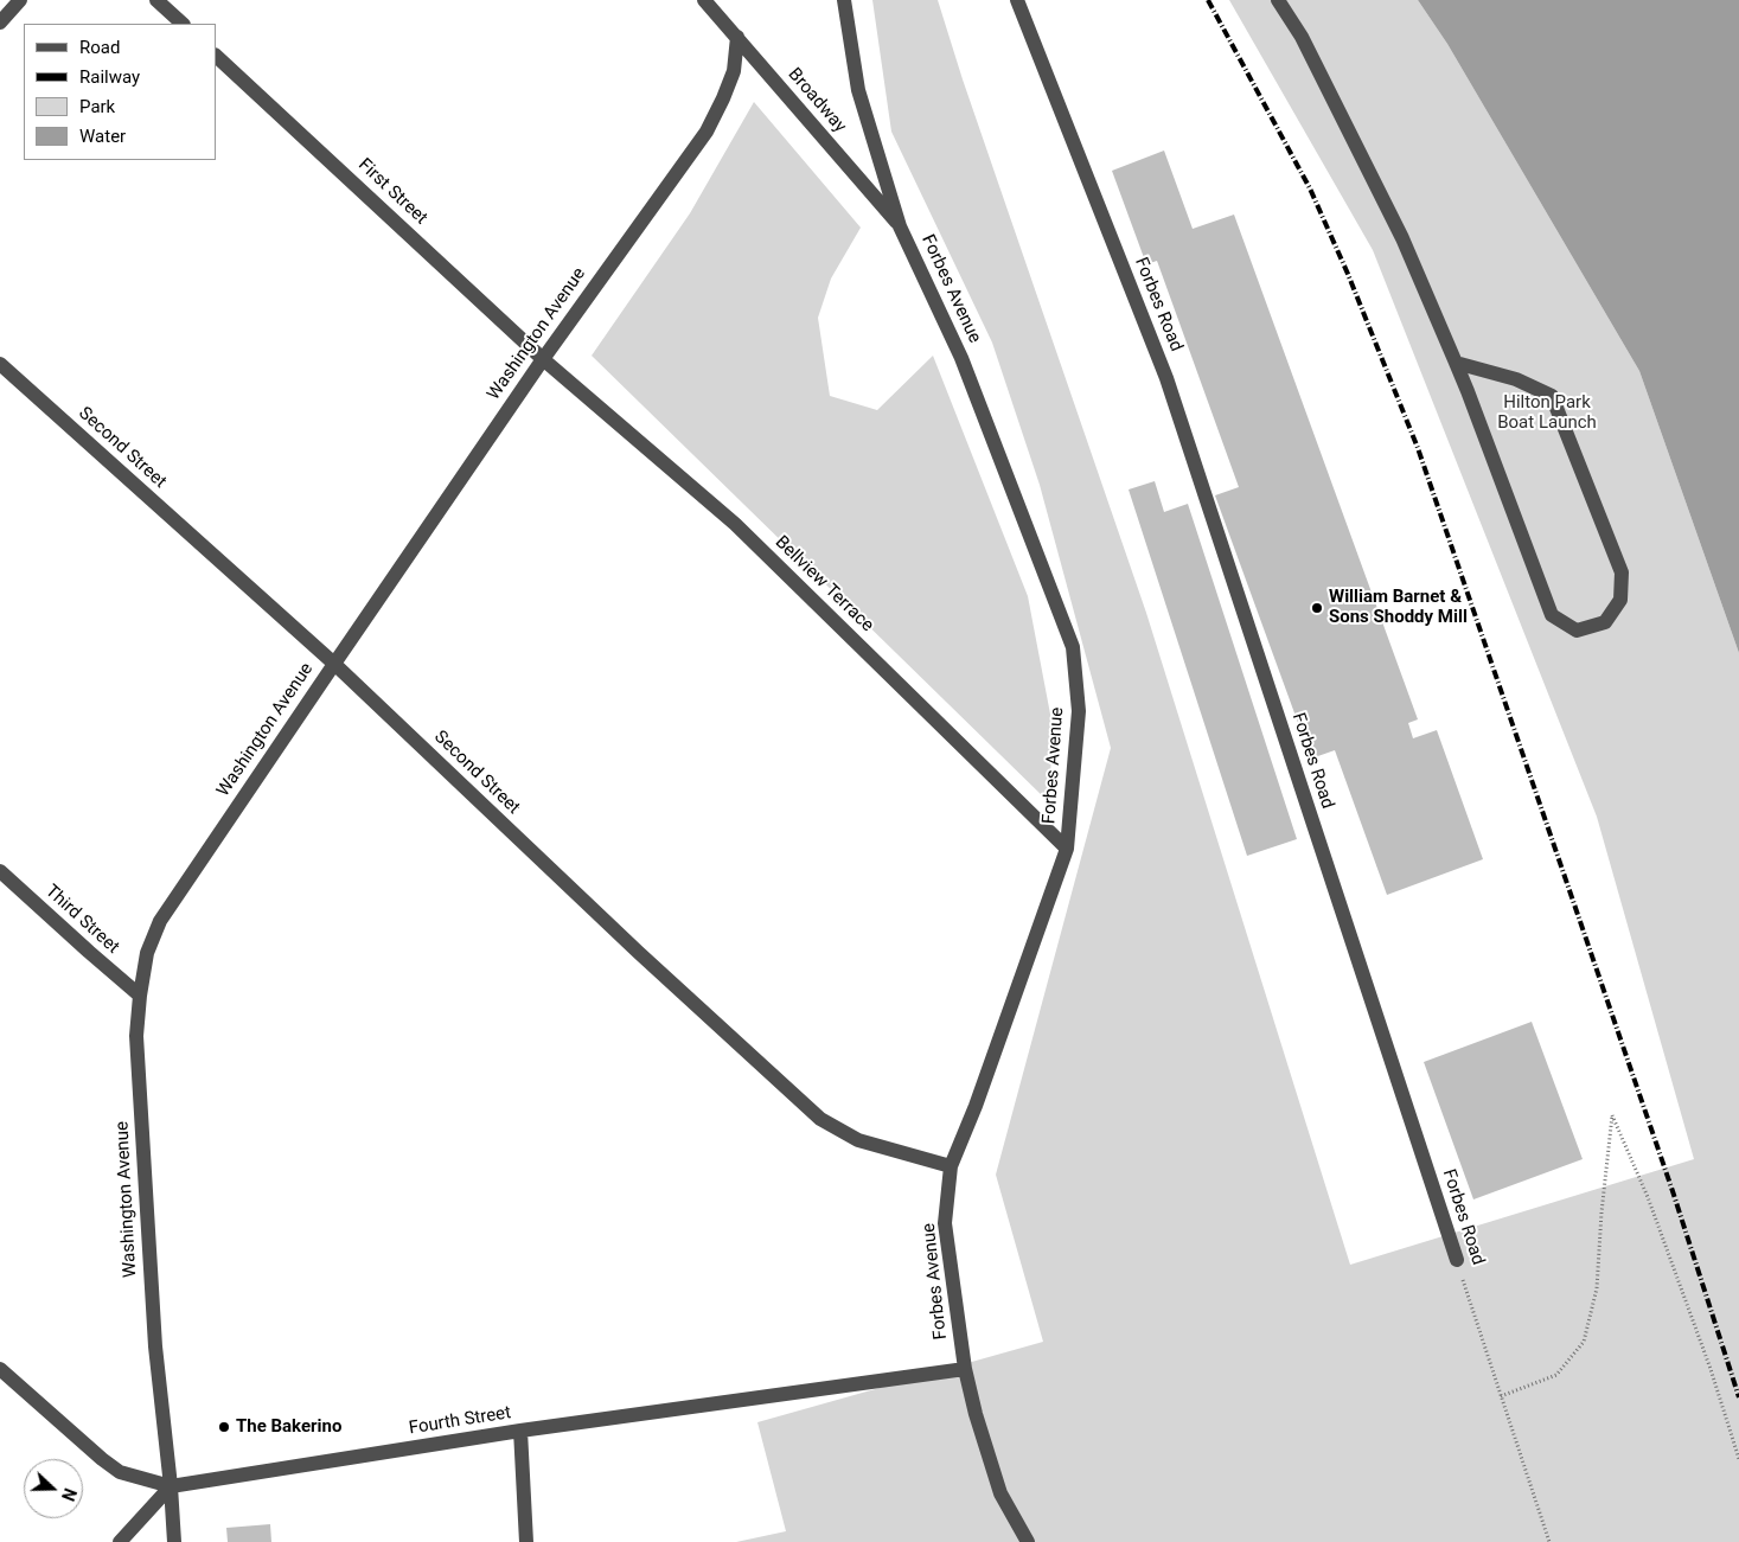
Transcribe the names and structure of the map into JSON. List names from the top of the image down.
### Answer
{
  "streets": {
    "street": [
      "Broadway",
      "First Street",
      "Forbes Avenue",
      "Forbes Road",
      "Washington Avenue",
      "Second Street",
      "Bellview Terrace",
      "Third Street",
      "Fourth Street"
    ]
  },
  "crossings": [
    ["Broadway", "Forbes Avenue"],
    ["Broadway", "Washington Avenue"],
    ["First Street", "Washington Avenue"],
    ["First Street", "Bellview Terrace"],
    ["Forbes Avenue", "Second Street"],
    ["Forbes Avenue", "Bellview Terrace"],
    ["Forbes Avenue", "Fourth Street"],
    ["Washington Avenue", "Second Street"],
    ["Washington Avenue", "Bellview Terrace"],
    ["Washington Avenue", "Third Street"],
    ["Washington Avenue", "Fourth Street"]
  ],
  "parks": ["Hilton Park Boat Launch"],
  "places": ["William Barnet & Sons Shoddy Mill", "The Bakerino"],
  "legend": [
    "Road",
    "Railway",
    "Park",
    "Water"
  ],
  "north": "right"
}
